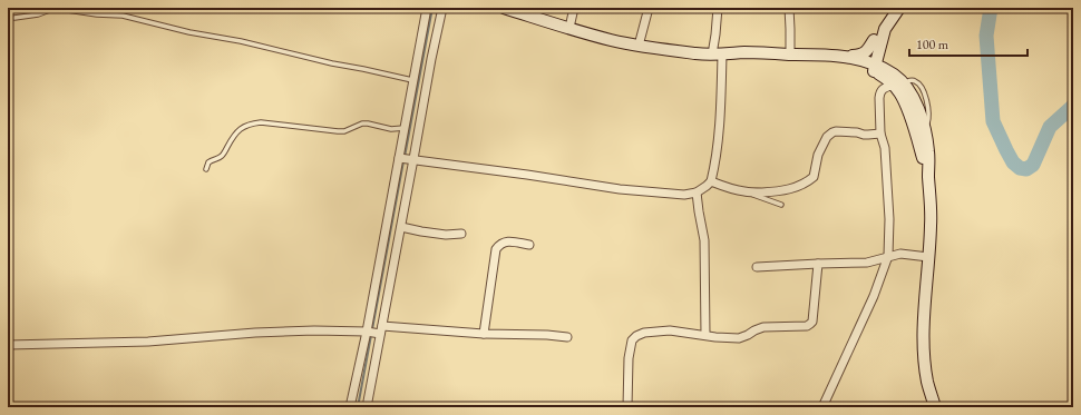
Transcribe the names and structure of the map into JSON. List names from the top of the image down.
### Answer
{
  "scale_bar": "100 m"
}
